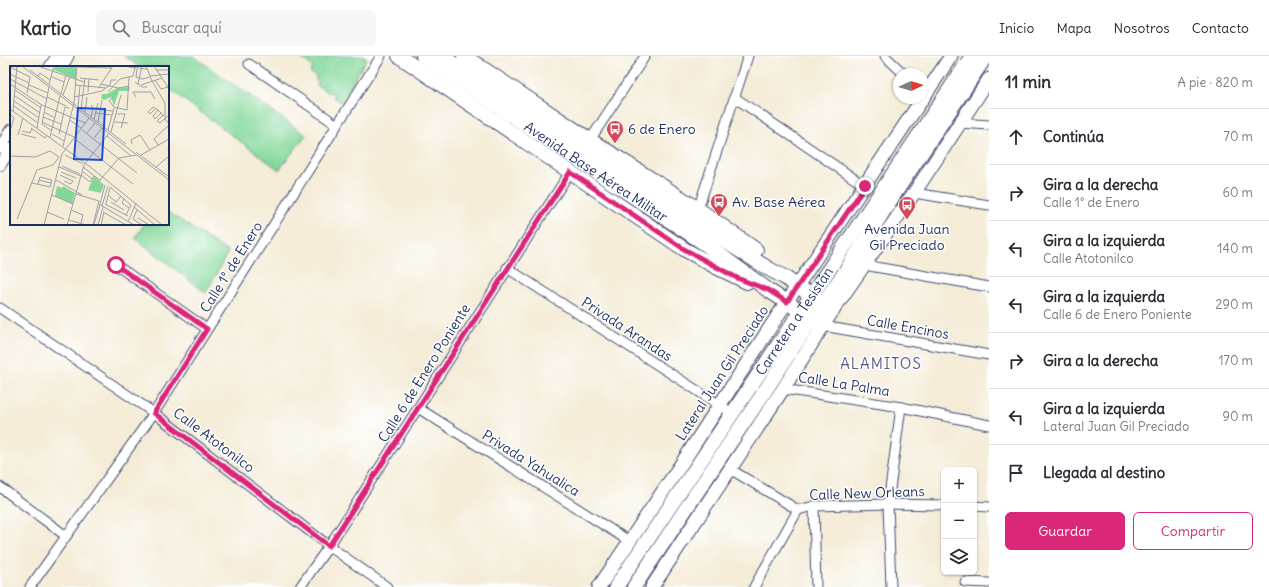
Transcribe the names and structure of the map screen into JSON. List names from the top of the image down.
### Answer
{
  "streets": {
    "main road": ["Avenida Base Aérea Militar", "Carretera a Tesistán", "Lateral Juan Gil Preciado"],
    "street": [
      "Calle 1° de Enero",
      "Calle Encinos",
      "Privada Arandas",
      "Calle 6 de Enero Poniente",
      "Calle La Palma",
      "Calle Atotonilco",
      "Privada Yahualica",
      "Calle New Orleans"
    ]
  },
  "crossings": [
    ["Avenida Base Aérea Militar", "Carretera a Tesistán"],
    ["Avenida Base Aérea Militar", "Calle Encinos"],
    ["Avenida Base Aérea Militar", "Calle 6 de Enero Poniente"],
    ["Avenida Base Aérea Militar", "Lateral Juan Gil Preciado"],
    ["Calle 1° de Enero", "Calle Atotonilco"],
    ["Carretera a Tesistán", "Calle Encinos"],
    ["Carretera a Tesistán", "Privada Arandas"],
    ["Privada Arandas", "Calle 6 de Enero Poniente"],
    ["Privada Arandas", "Lateral Juan Gil Preciado"],
    ["Calle 6 de Enero Poniente", "Calle Atotonilco"],
    ["Calle 6 de Enero Poniente", "Privada Yahualica"],
    ["Lateral Juan Gil Preciado", "Privada Yahualica"]
  ],
  "districts": ["ALAMITOS"],
  "places": {
    "bus stop": ["6 de Enero", "Av. Base Aérea", "Avenida Juan Gil Preciado"]
  },
  "north": "right",
  "page": {
    "header": "Kartio",
    "search": "Buscar aquí",
    "nav": [
      "Inicio",
      "Mapa",
      "Nosotros",
      "Contacto"
    ],
    "heading": ["11 min", "A pie · 820 m"],
    "list": [
      ["Continúa", "70 m"],
      ["Gira a la derecha", "Calle 1° de Enero", "60 m"],
      ["Gira a la izquierda", "Calle Atotonilco", "140 m"],
      ["Gira a la izquierda", "Calle 6 de Enero Poniente", "290 m"],
      ["Gira a la derecha", "170 m"],
      ["Gira a la izquierda", "Lateral Juan Gil Preciado", "90 m"],
      "Llegada al destino"
    ],
    "map_buttons": ["+", "−"],
    "buttons": ["Guardar", "Compartir"]
  }
}
